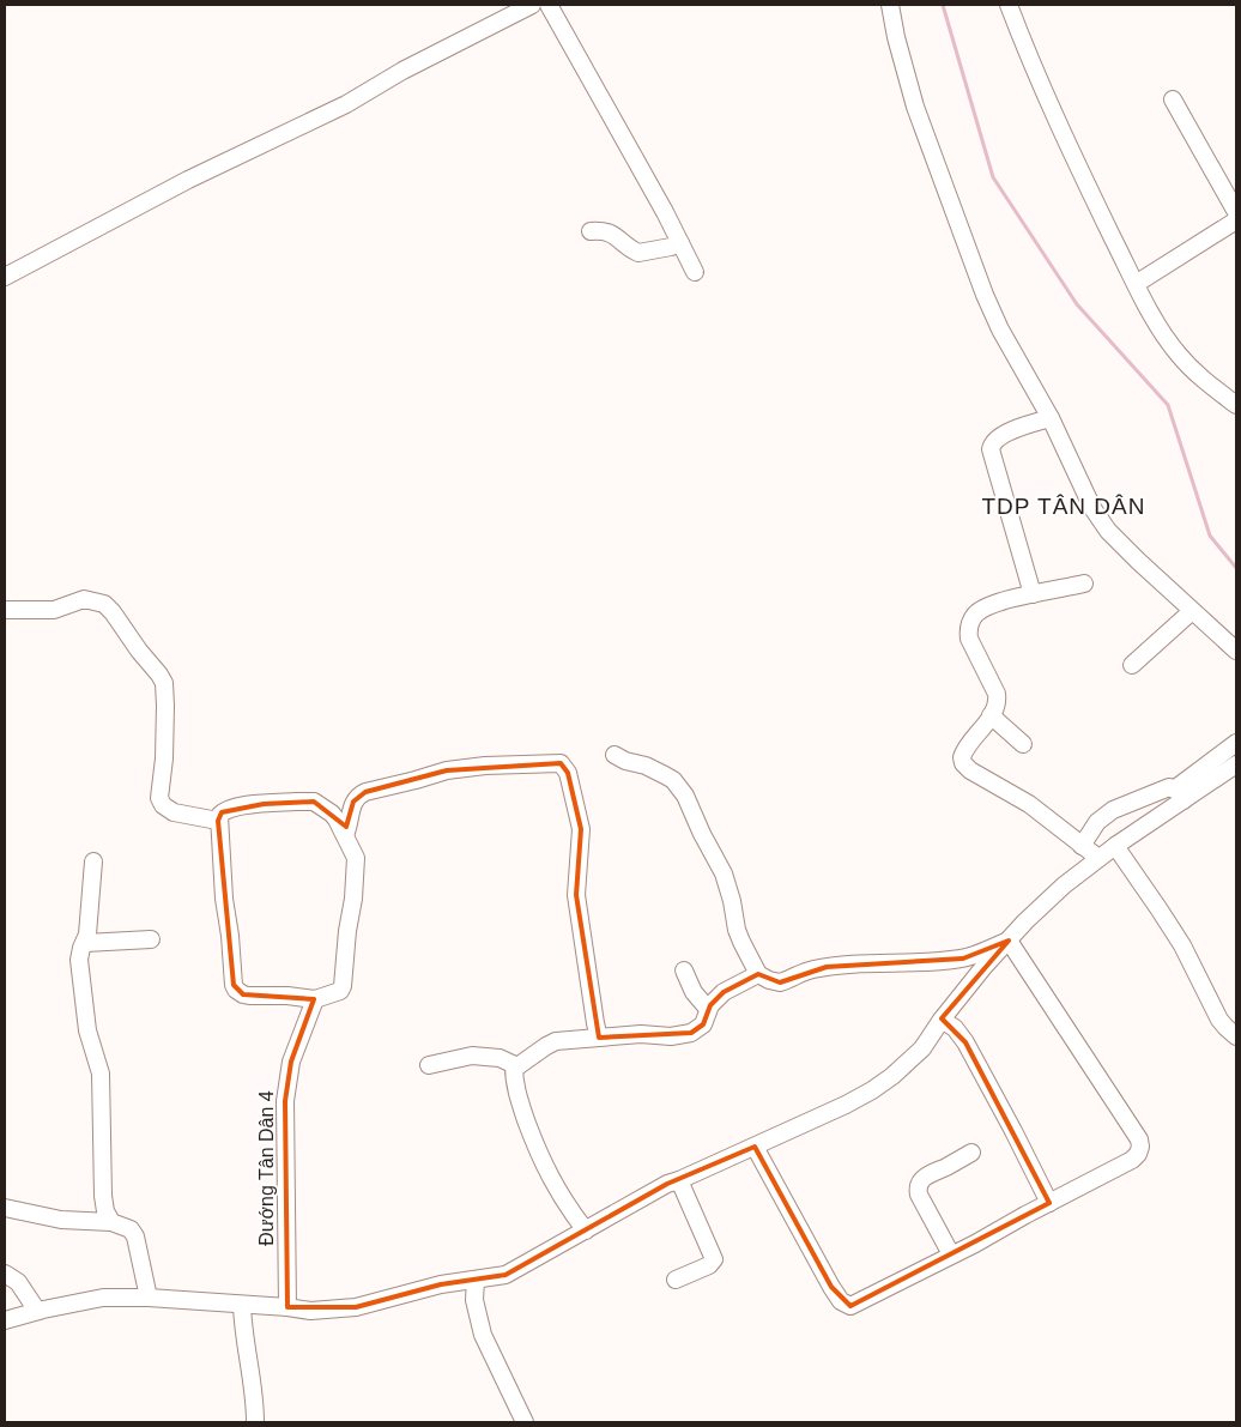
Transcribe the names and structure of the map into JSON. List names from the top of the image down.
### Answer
{
  "streets": {
    "street": ["Đướng Tân Dân 4"]
  },
  "districts": ["TDP TÂN DÂN"]
}
